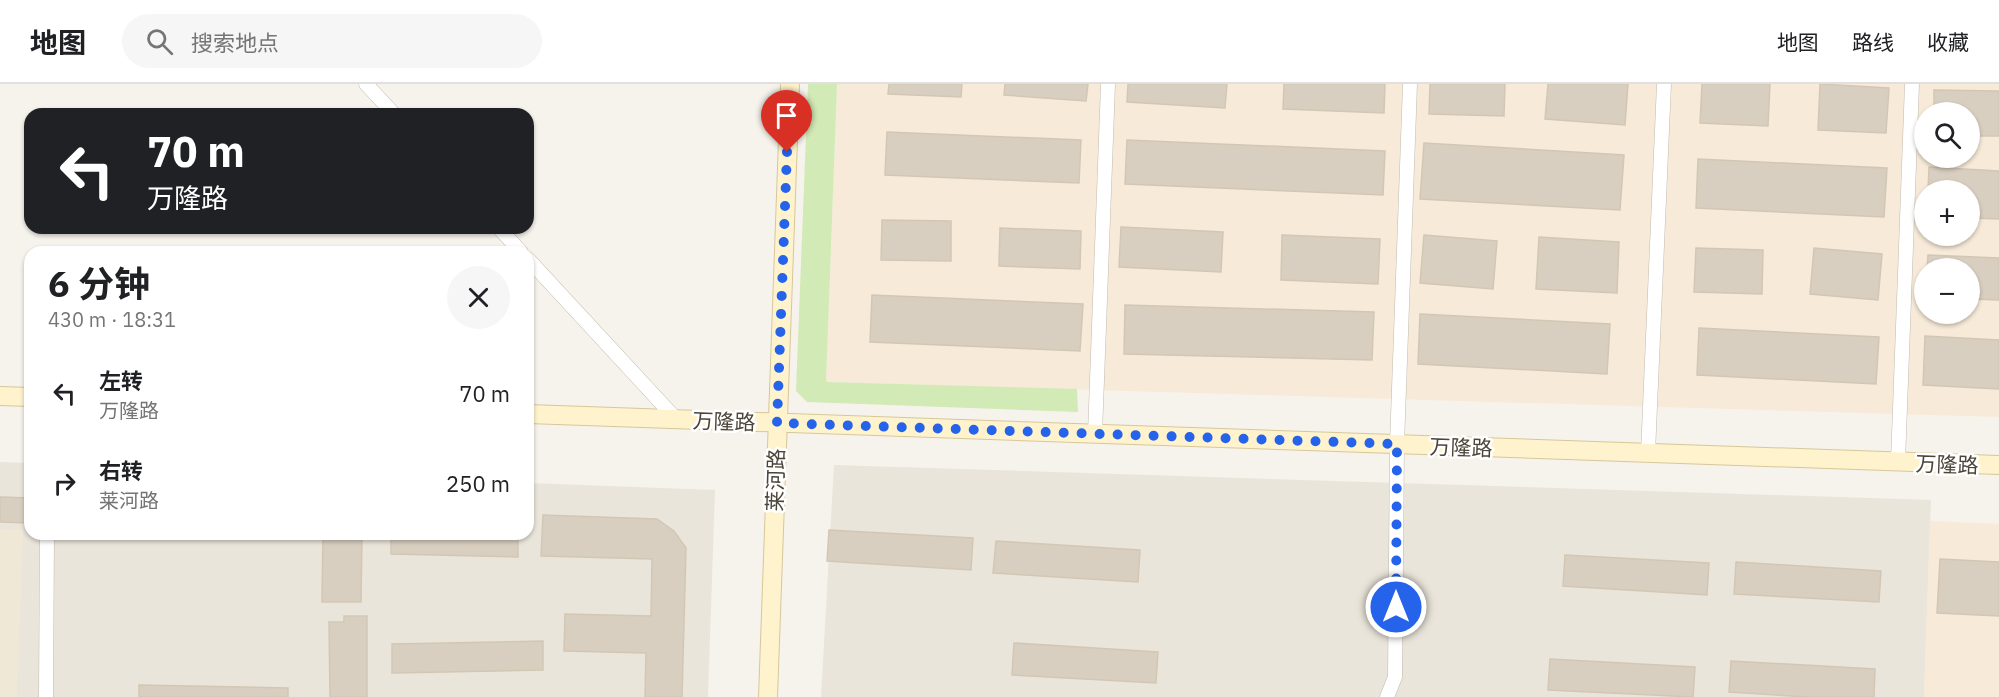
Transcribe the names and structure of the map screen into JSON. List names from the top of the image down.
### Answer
{
  "streets": {
    "street": ["万隆路", "莱河路"]
  },
  "crossings": [
    ["万隆路", "莱河路"]
  ],
  "page": {
    "header": "地图",
    "search": "搜索地点",
    "nav": ["地图", "路线", "收藏"],
    "map_buttons": ["+", "−"],
    "turn": ["70 m", "万隆路"],
    "heading": ["6 分钟", "430 m · 18:31"],
    "list": [
      {
        "name": "左转",
        "note": "万隆路",
        "value": "70 m"
      },
      {
        "name": "右转",
        "note": "莱河路",
        "value": "250 m"
      }
    ]
  }
}
